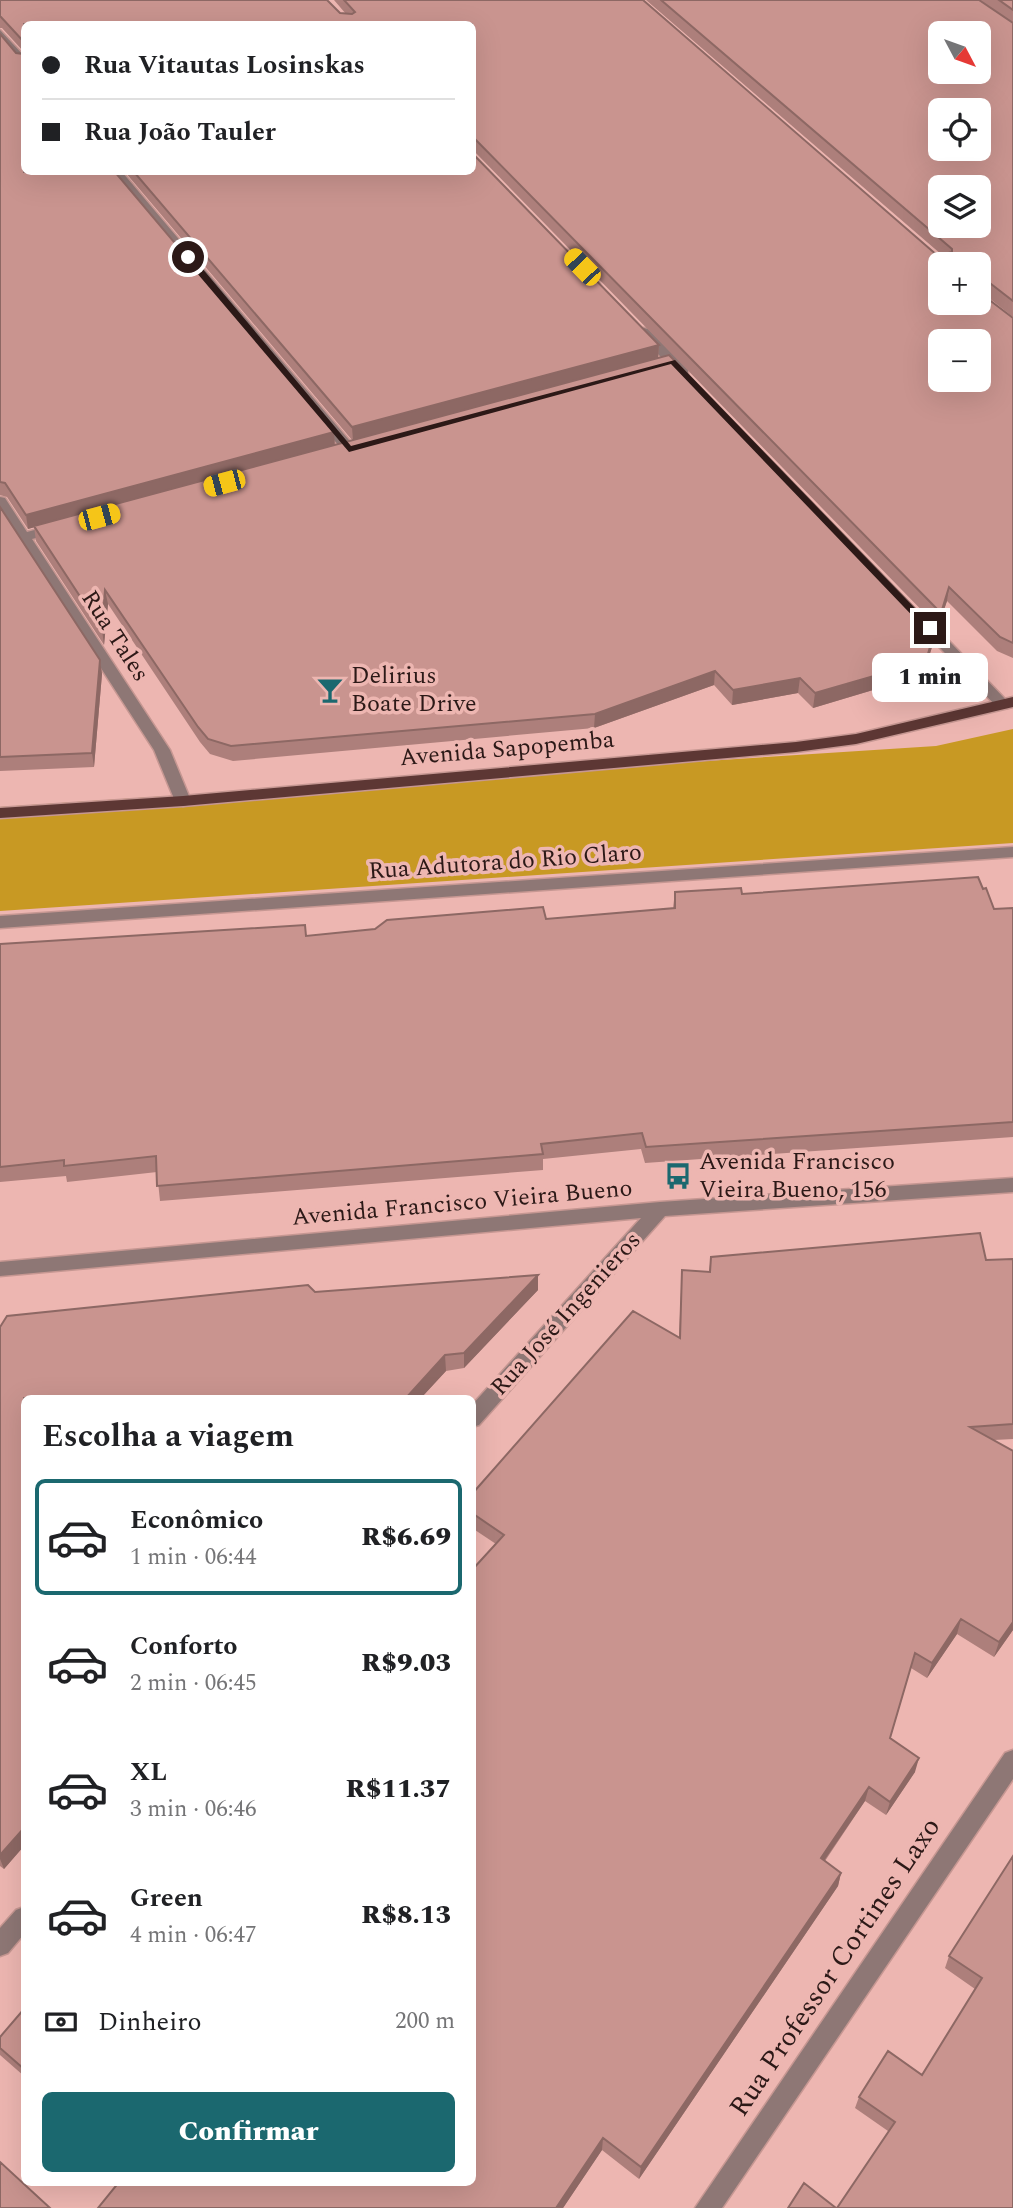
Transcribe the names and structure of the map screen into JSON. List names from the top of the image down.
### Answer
{
  "streets": {
    "main road": ["Avenida Sapopemba"],
    "street": [
      "Rua Tales",
      "Rua Adutora do Rio Claro",
      "Avenida Francisco Vieira Bueno",
      "Rua José Ingenieros",
      "Rua Professor Cortines Laxo"
    ]
  },
  "crossings": [
    ["Rua Tales", "Avenida Sapopemba"],
    ["Avenida Francisco Vieira Bueno", "Rua José Ingenieros"]
  ],
  "places": {
    "bar": ["Delirius Boate Drive"],
    "bus stop": ["Avenida Francisco Vieira Bueno, 156"]
  },
  "north": "bottom right",
  "page": {
    "map_buttons": ["+", "−"],
    "banner": ["Rua Vitautas Losinskas", "Rua João Tauler"],
    "bubble": "1 min",
    "heading": "Escolha a viagem",
    "list": [
      {
        "name": "Econômico",
        "note": "1 min · 06:44",
        "value": "R$6.69"
      },
      {
        "name": "Conforto",
        "note": "2 min · 06:45",
        "value": "R$9.03"
      },
      {
        "name": "XL",
        "note": "3 min · 06:46",
        "value": "R$11.37"
      },
      {
        "name": "Green",
        "note": "4 min · 06:47",
        "value": "R$8.13"
      }
    ],
    "pay": ["Dinheiro", "200 m"],
    "buttons": "Confirmar"
  }
}
